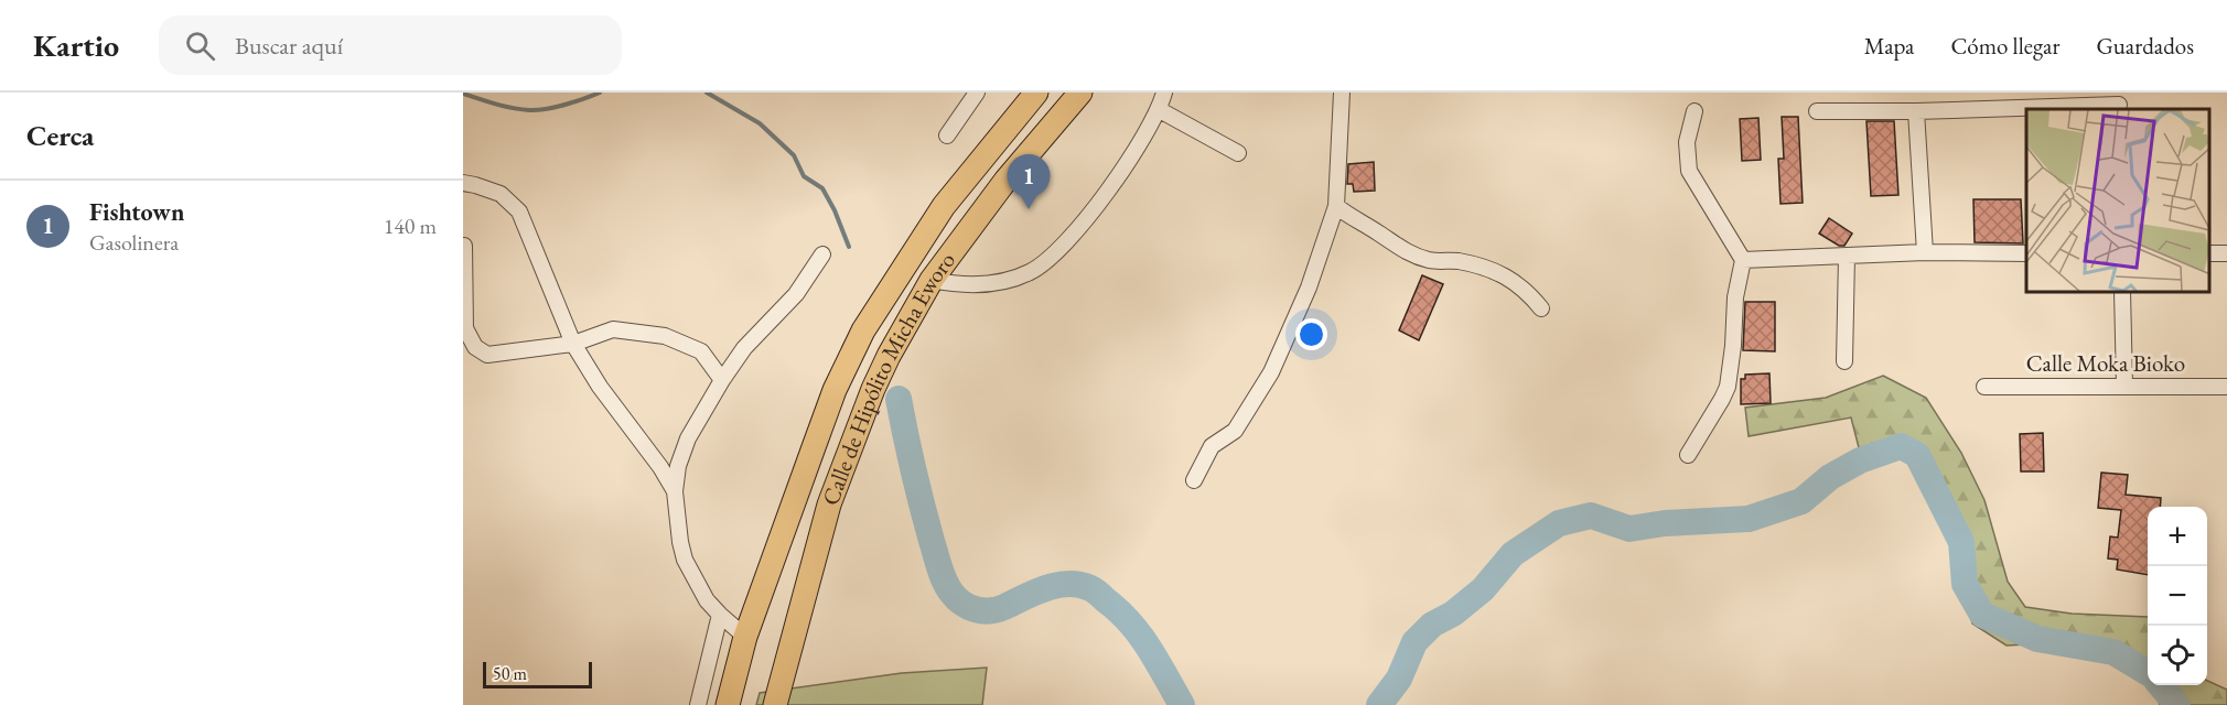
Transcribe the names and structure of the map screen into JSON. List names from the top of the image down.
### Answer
{
  "streets": {
    "main road": ["Calle de Hipólito Micha Eworo"],
    "street": ["Calle Moka Bioko"]
  },
  "scale_bar": "50 m",
  "page": {
    "header": "Kartio",
    "search": "Buscar aquí",
    "nav": ["Mapa", "Cómo llegar", "Guardados"],
    "heading": "Cerca",
    "pins": "1",
    "list": [
      {
        "mark": "1",
        "name": "Fishtown",
        "note": "Gasolinera",
        "value": "140 m"
      }
    ],
    "map_buttons": ["+", "−"],
    "scale": "50 m"
  }
}
